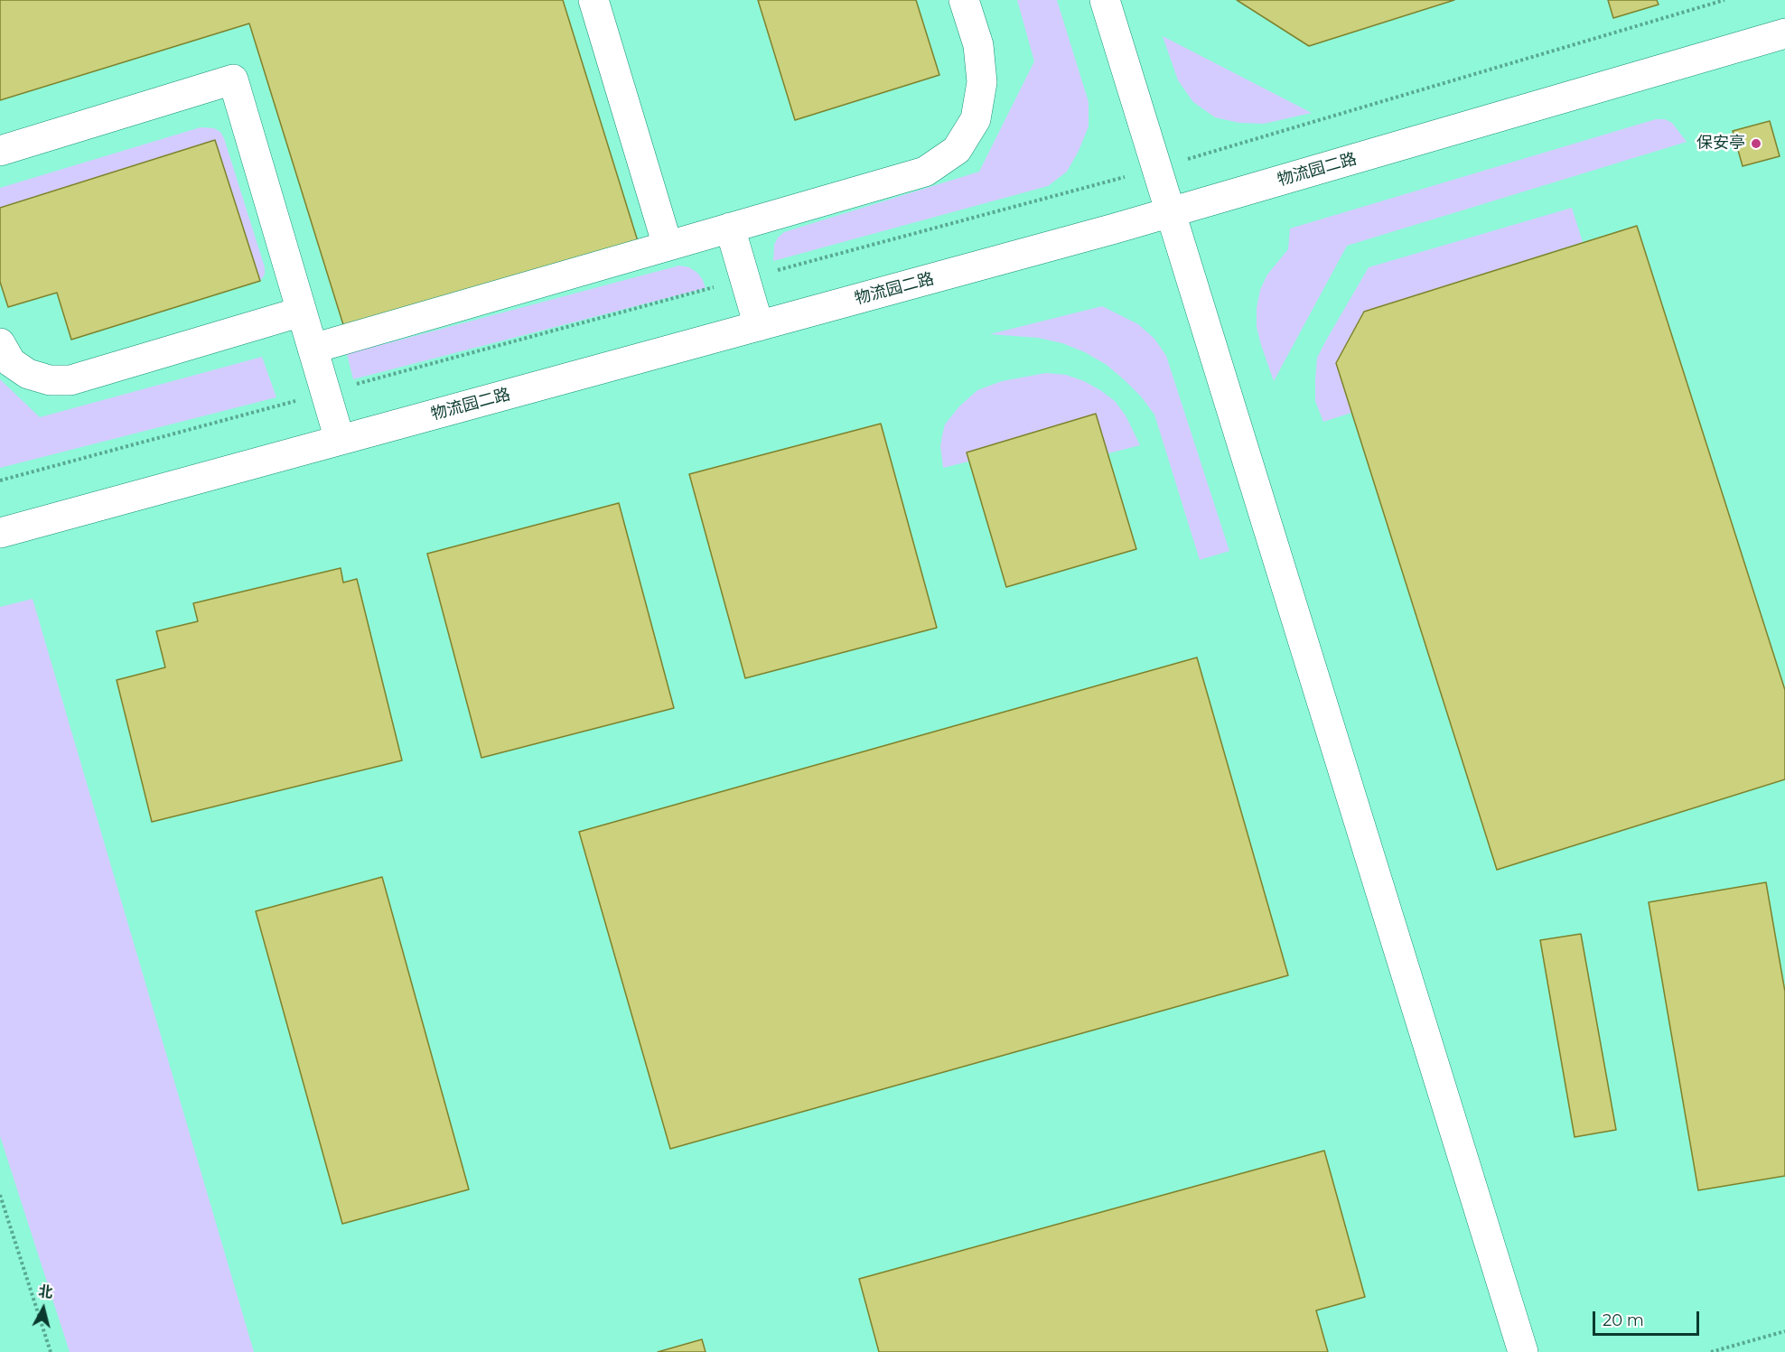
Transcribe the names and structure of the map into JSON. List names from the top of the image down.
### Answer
{
  "streets": {
    "street": ["物流园二路"]
  },
  "places": ["保安亭"],
  "scale_bar": "20 m",
  "north": "top"
}
